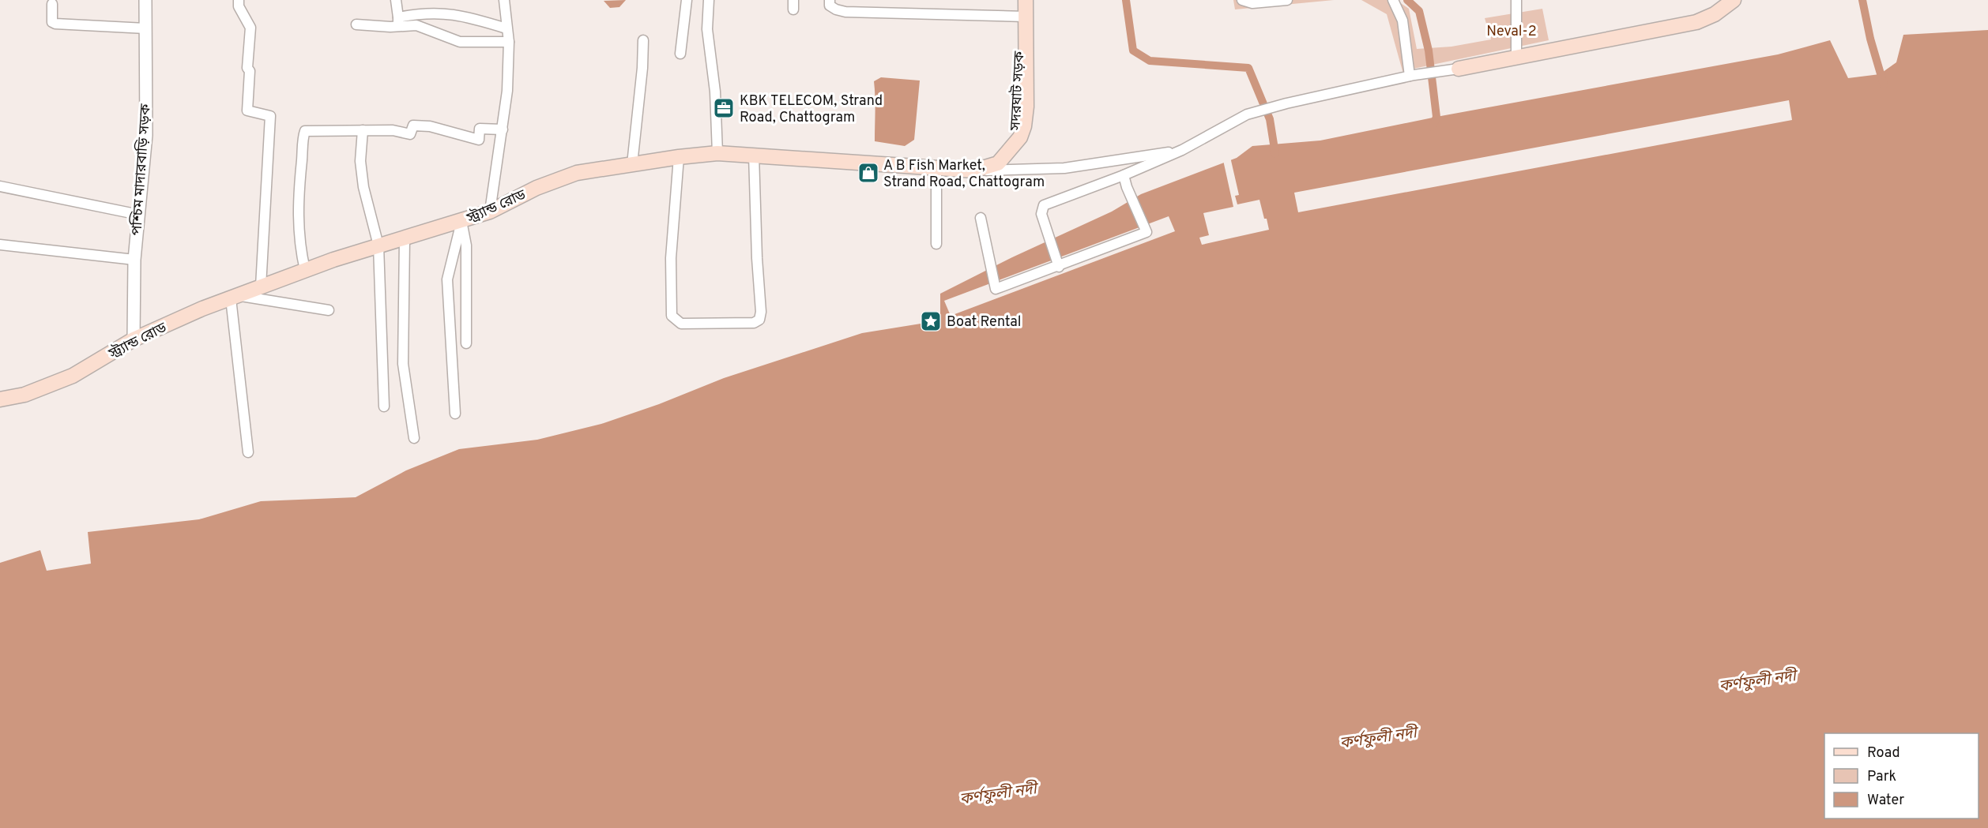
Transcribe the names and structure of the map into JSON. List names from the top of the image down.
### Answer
{
  "streets": {
    "main road": ["সদরঘাট সড়ক", "স্ট্র্যান্ড রোড"],
    "street": ["পশ্চিম মাদারবাড়ি সড়ক"]
  },
  "crossings": [
    ["সদরঘাট সড়ক", "স্ট্র্যান্ড রোড"],
    ["পশ্চিম মাদারবাড়ি সড়ক", "স্ট্র্যান্ড রোড"]
  ],
  "water": ["কর্ণফুলী নদী"],
  "parks": ["Neval-2"],
  "places": {
    "office": ["KBK TELECOM, Strand Road, Chattogram"],
    "shop": ["A B Fish Market, Strand Road, Chattogram"],
    "place": ["Boat Rental"]
  },
  "legend": ["Road", "Park", "Water"]
}
